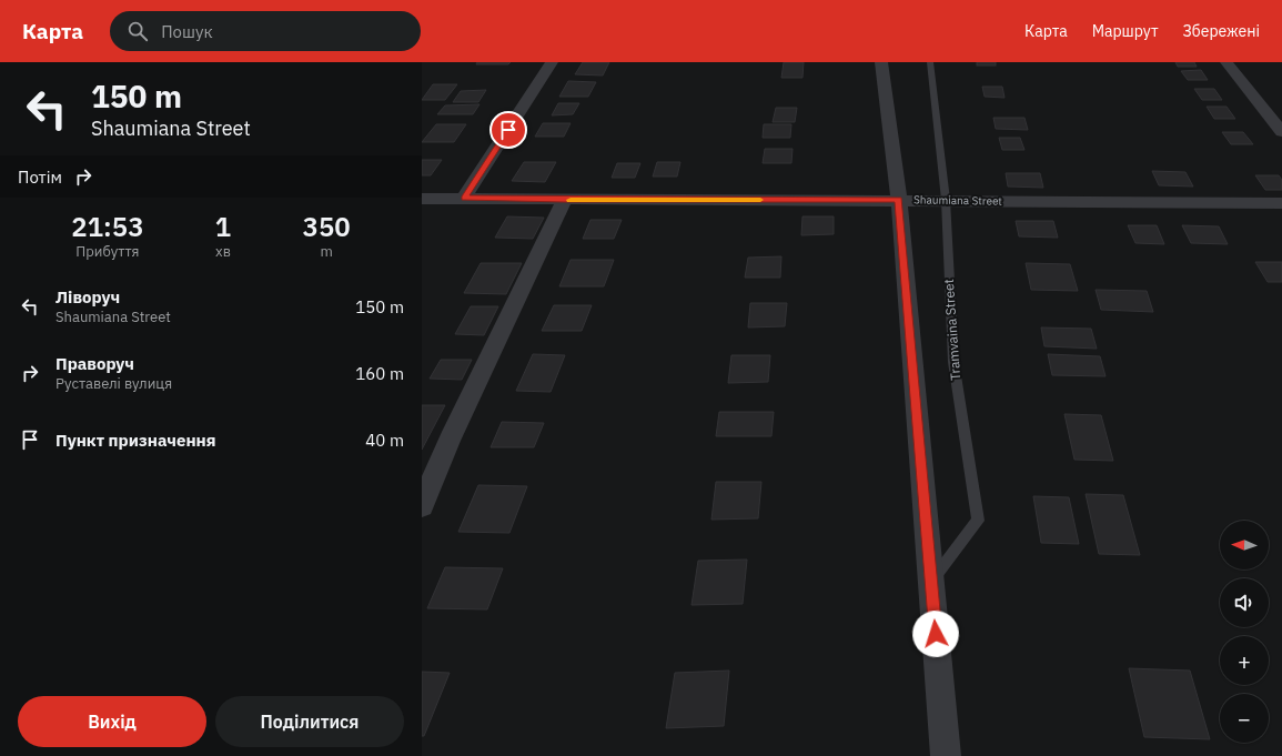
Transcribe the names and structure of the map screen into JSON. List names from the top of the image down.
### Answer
{
  "streets": {
    "street": ["Shaumiana Street"],
    "lane": ["Tramvaina Street"]
  },
  "crossings": [
    ["Shaumiana Street", "Tramvaina Street"]
  ],
  "north": "left",
  "page": {
    "header": "Карта",
    "search": "Пошук",
    "nav": ["Карта", "Маршрут", "Збережені"],
    "turn": ["150 m", "Shaumiana Street"],
    "then": "Потім",
    "eta": [
      "21:53",
      "Прибуття",
      "1",
      "хв",
      "350",
      "m"
    ],
    "list": [
      {
        "name": "Ліворуч",
        "note": "Shaumiana Street",
        "value": "150 m"
      },
      {
        "name": "Праворуч",
        "note": "Руставелі вулиця",
        "value": "160 m"
      },
      {
        "name": "Пункт призначення",
        "value": "40 m"
      }
    ],
    "map_buttons": ["+", "−"],
    "buttons": ["Вихід", "Поділитися"]
  }
}
